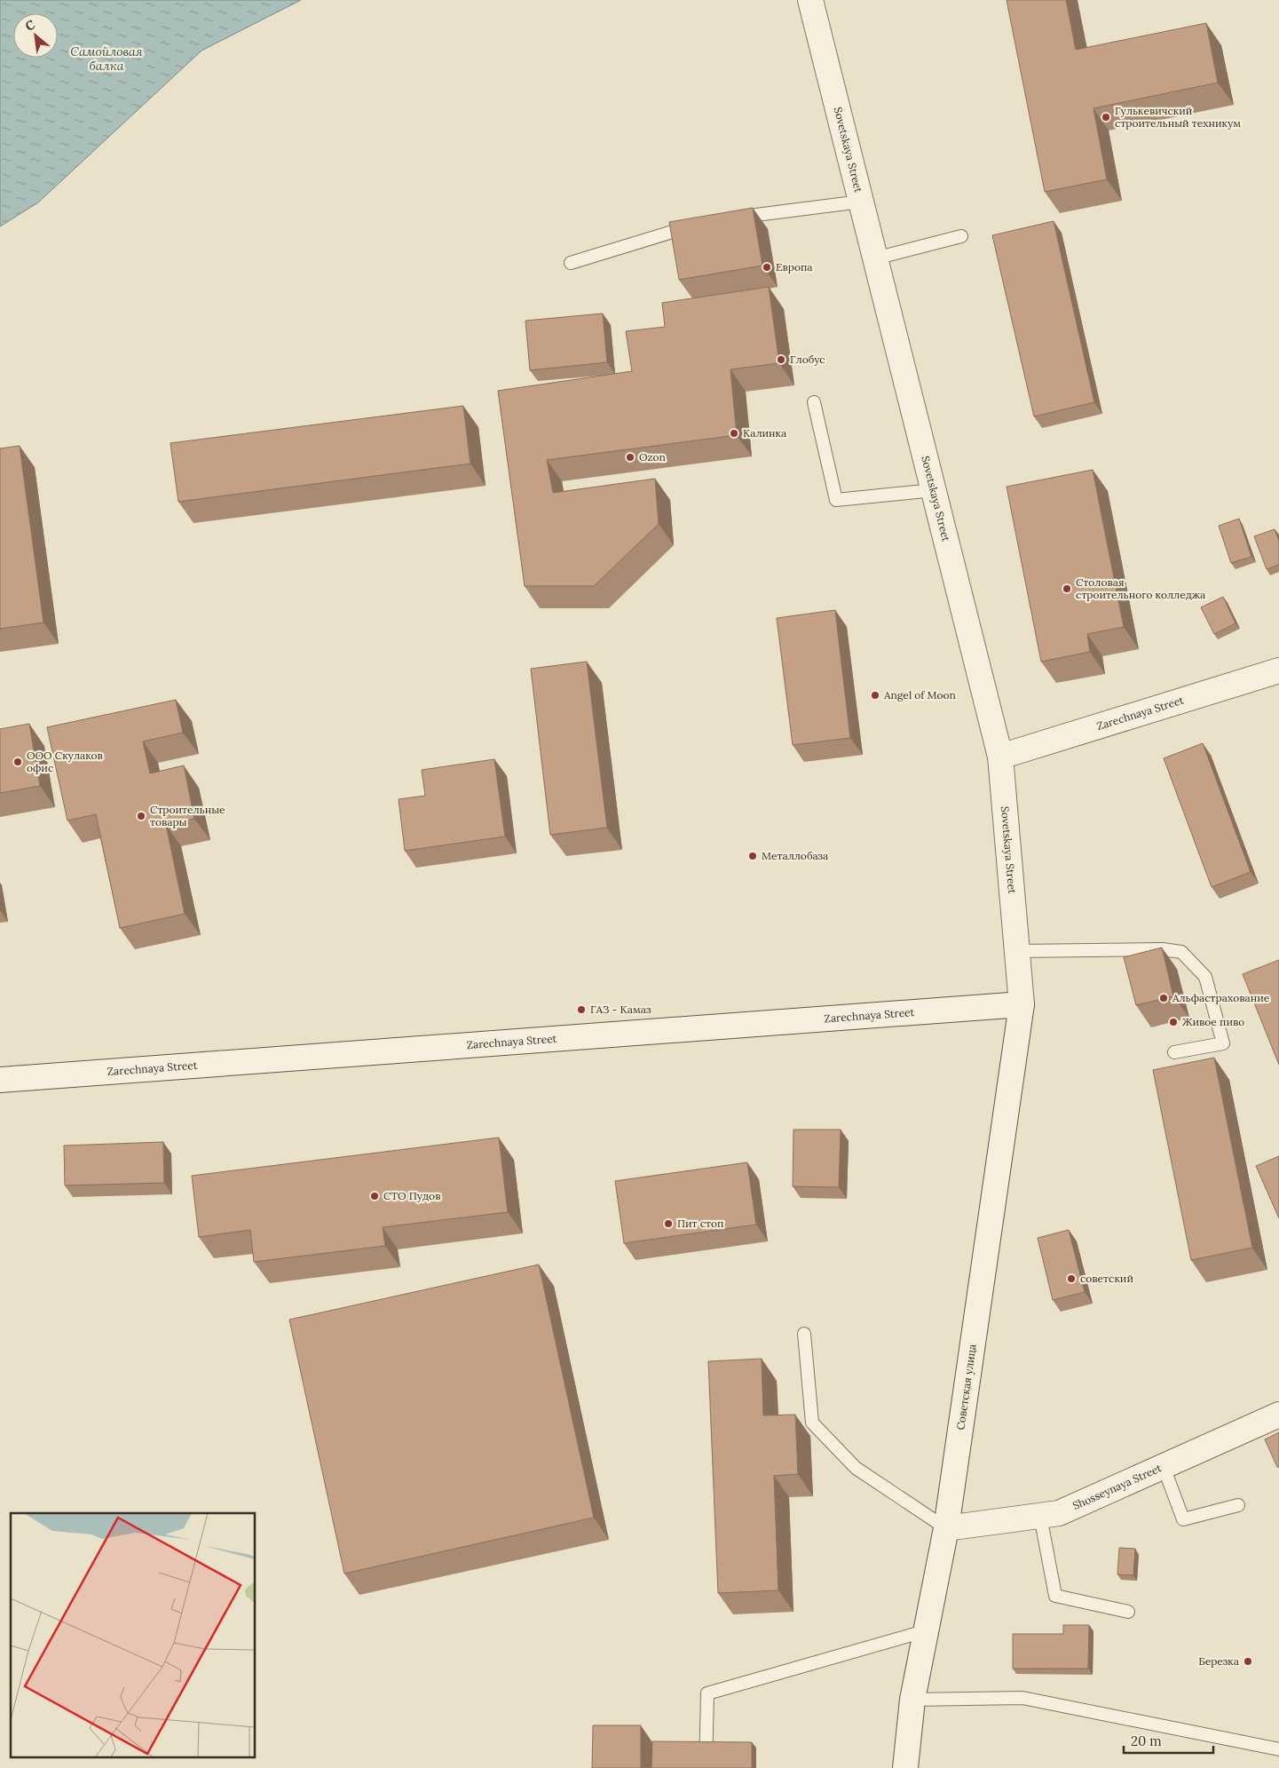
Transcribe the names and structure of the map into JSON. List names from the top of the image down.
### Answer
{
  "streets": {
    "main road": [
      "Sovetskaya Street",
      "Zarechnaya Street",
      "Советская улица",
      "Shosseynaya Street"
    ]
  },
  "crossings": [
    ["Sovetskaya Street", "Zarechnaya Street"],
    ["Sovetskaya Street", "Советская улица"],
    ["Zarechnaya Street", "Советская улица"],
    ["Советская улица", "Shosseynaya Street"]
  ],
  "water": ["Самойловая балка"],
  "places": [
    "Гулькевичский строительный техникум",
    "Европа",
    "Глобус",
    "Калинка",
    "Ozon",
    "Столовая строительного колледжа",
    "Angel of Moon",
    "ООО Скулаков офис",
    "Строительные товары",
    "Металлобаза",
    "Альфастрахование",
    "ГАЗ - Камаз",
    "Живое пиво",
    "СТО Пудов",
    "Пит стоп",
    "советский",
    "Березка"
  ],
  "scale_bar": "20 m",
  "north": "top left"
}
